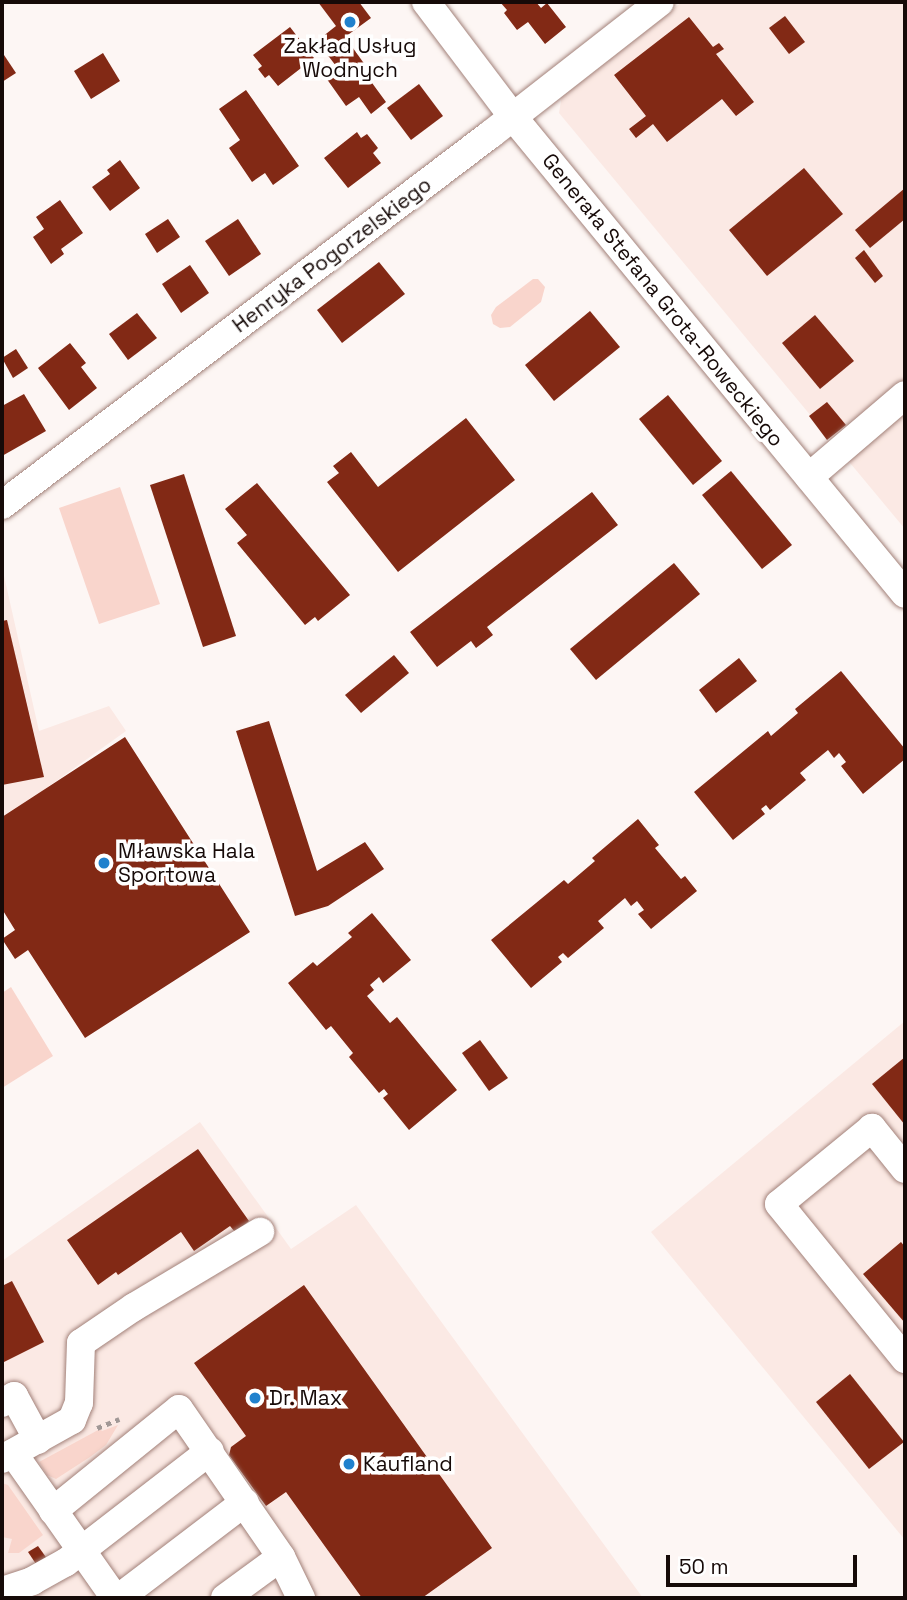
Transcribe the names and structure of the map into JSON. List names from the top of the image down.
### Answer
{
  "streets": {
    "street": ["Henryka Pogorzelskiego", "Generała Stefana Grota-Roweckiego"]
  },
  "crossings": [
    ["Henryka Pogorzelskiego", "Generała Stefana Grota-Roweckiego"]
  ],
  "places": [
    "Zakład Usług Wodnych",
    "Mławska Hala Sportowa",
    "Dr. Max",
    "Kaufland"
  ],
  "scale_bar": "50 m"
}
